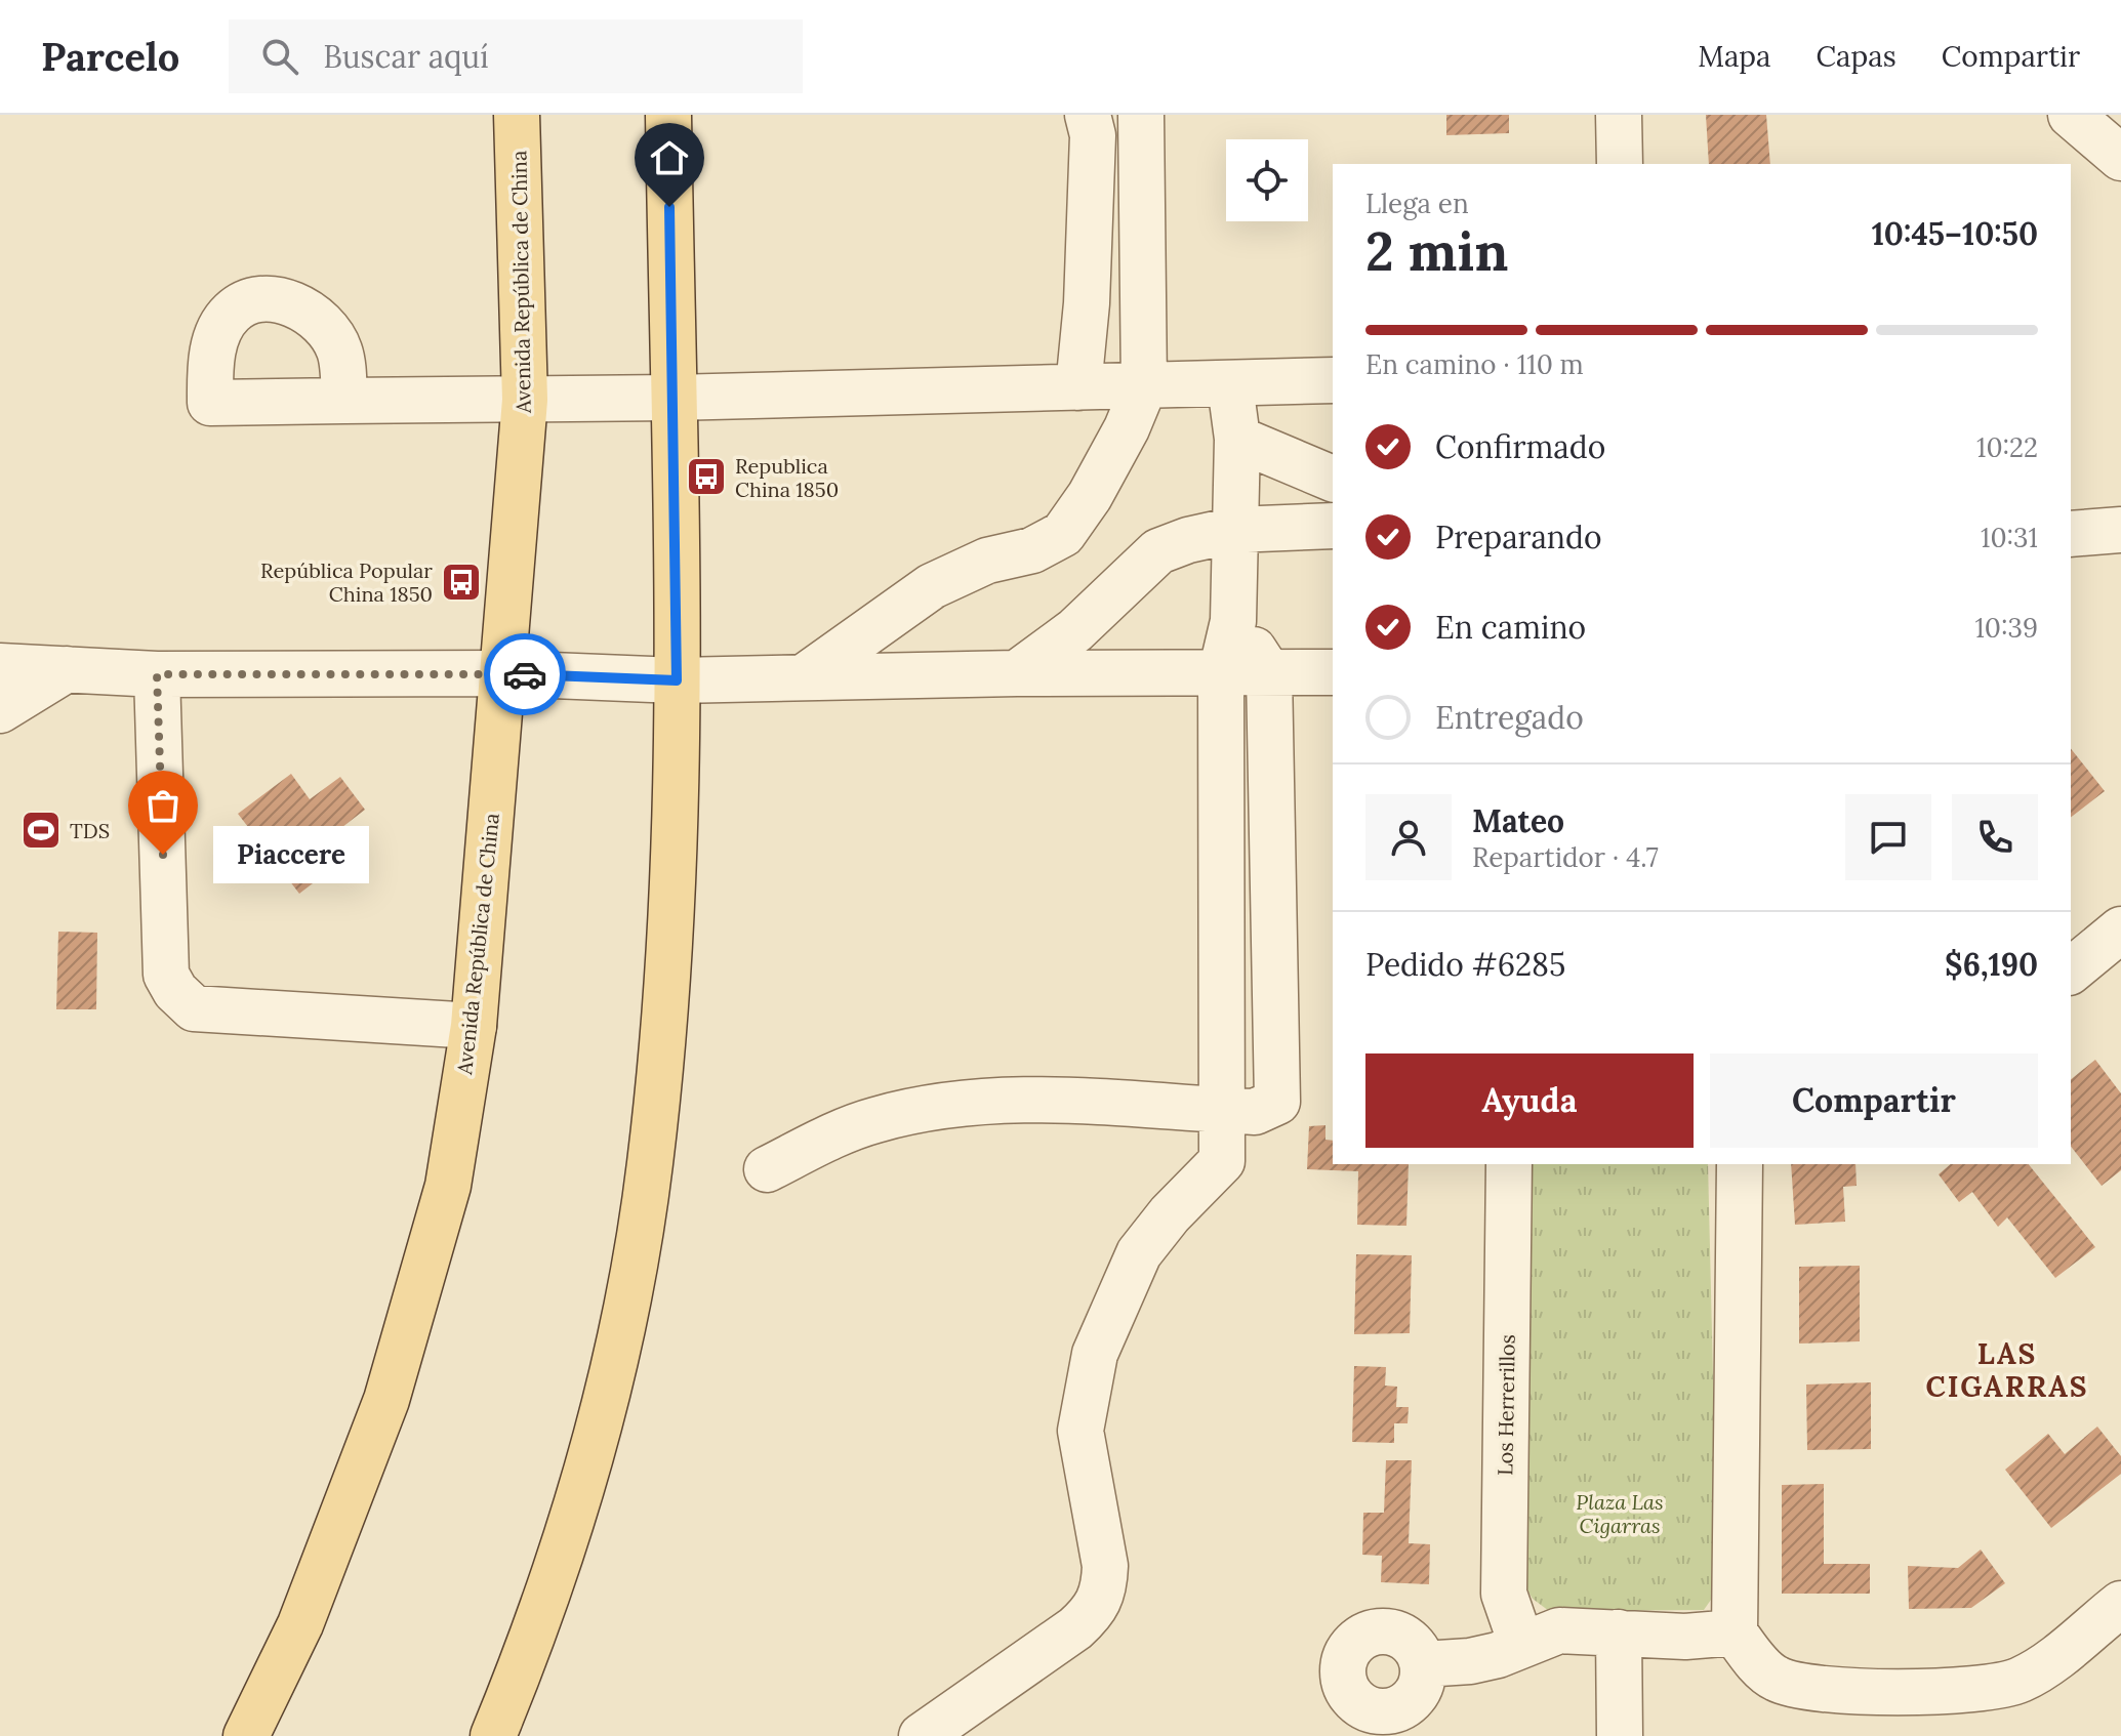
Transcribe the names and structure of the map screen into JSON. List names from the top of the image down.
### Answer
{
  "streets": {
    "main road": ["Avenida República de China"],
    "street": ["Los Herrerillos"]
  },
  "districts": ["LAS CIGARRAS"],
  "parks": ["Plaza Las Cigarras"],
  "places": {
    "bus stop": ["Republica China 1850", "República Popular China 1850"],
    "sports": ["TDS"],
    "other": ["Piaccere"]
  },
  "page": {
    "header": "Parcelo",
    "search": "Buscar aquí",
    "nav": ["Mapa", "Capas", "Compartir"],
    "heading": ["2 min", "Llega en", "10:45–10:50"],
    "panel": [
      "Mateo",
      "Repartidor · 4.7",
      "Pedido #6285",
      "$6,190"
    ],
    "bar": "En camino · 110 m",
    "list": [
      ["Confirmado", "10:22"],
      ["Preparando", "10:31"],
      ["En camino", "10:39"],
      "Entregado"
    ],
    "bubble": "Piaccere",
    "buttons": ["Ayuda", "Compartir"]
  }
}
